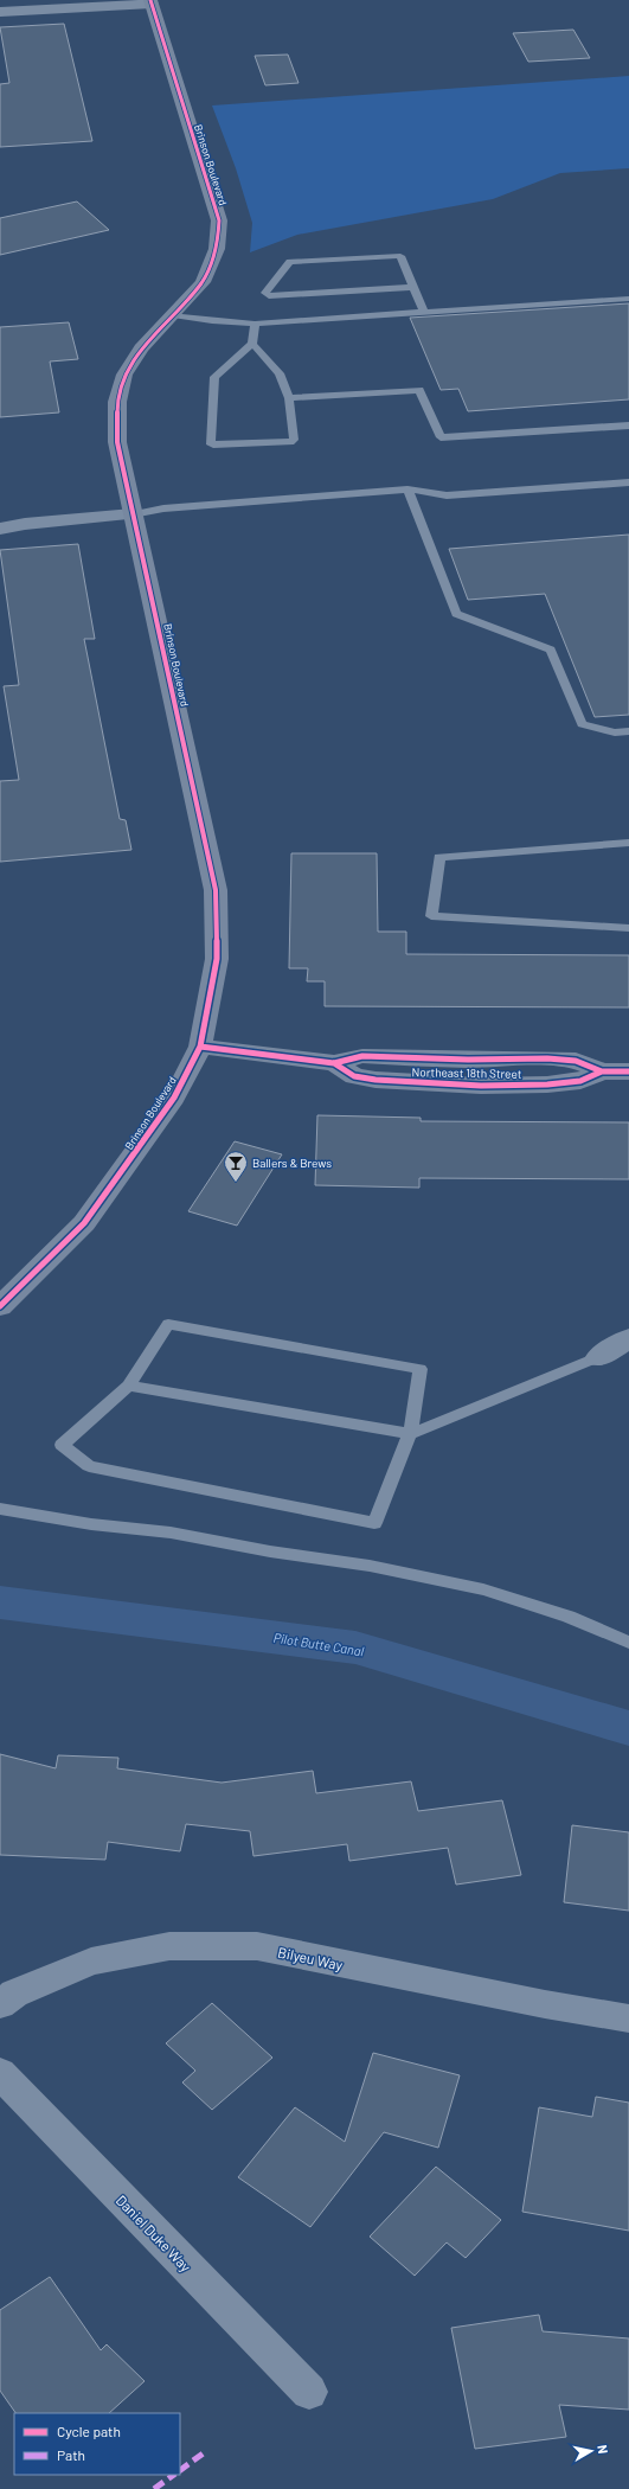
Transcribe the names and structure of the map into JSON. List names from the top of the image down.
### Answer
{
  "streets": {
    "street": [
      "Brinson Boulevard",
      "Northeast 18th Street",
      "Bilyeu Way",
      "Daniel Duke Way"
    ]
  },
  "crossings": [
    ["Brinson Boulevard", "Northeast 18th Street"]
  ],
  "water": ["Pilot Butte Canal"],
  "places": {
    "bar": ["Ballers & Brews"]
  },
  "legend": ["Cycle path", "Path"],
  "north": "right"
}
